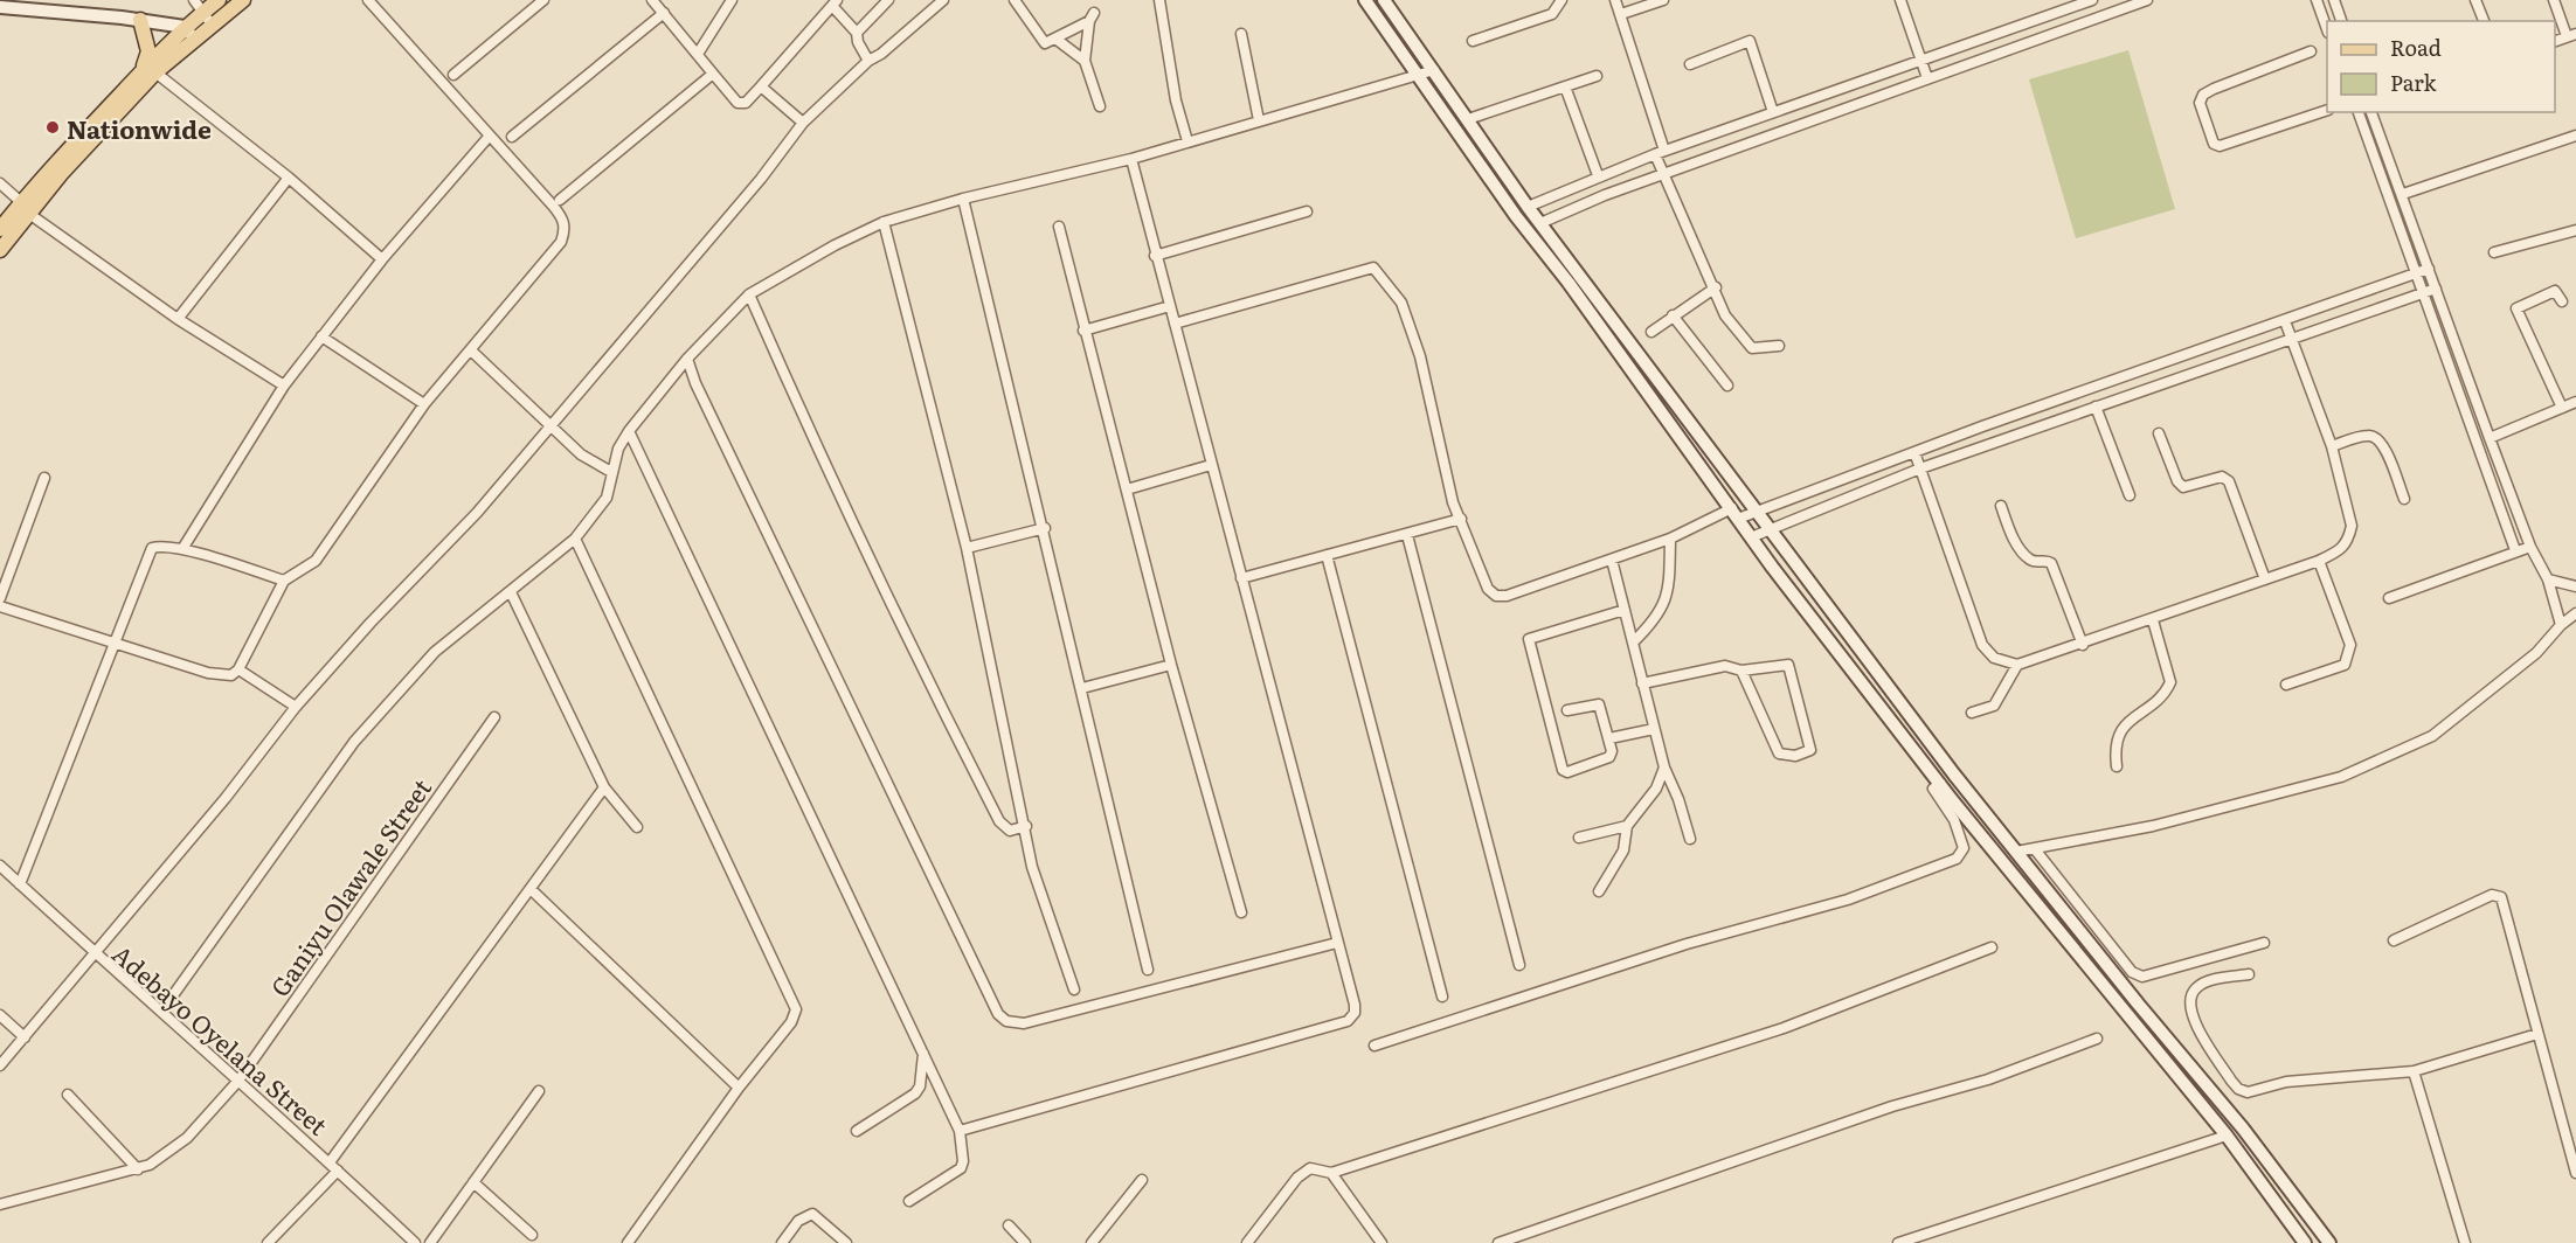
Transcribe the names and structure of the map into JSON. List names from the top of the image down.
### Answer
{
  "streets": {
    "street": ["Ganiyu Olawale Street", "Adebayo Oyelana Street"]
  },
  "crossings": [
    ["Ganiyu Olawale Street", "Adebayo Oyelana Street"]
  ],
  "places": ["Nationwide"],
  "legend": ["Road", "Park"]
}
